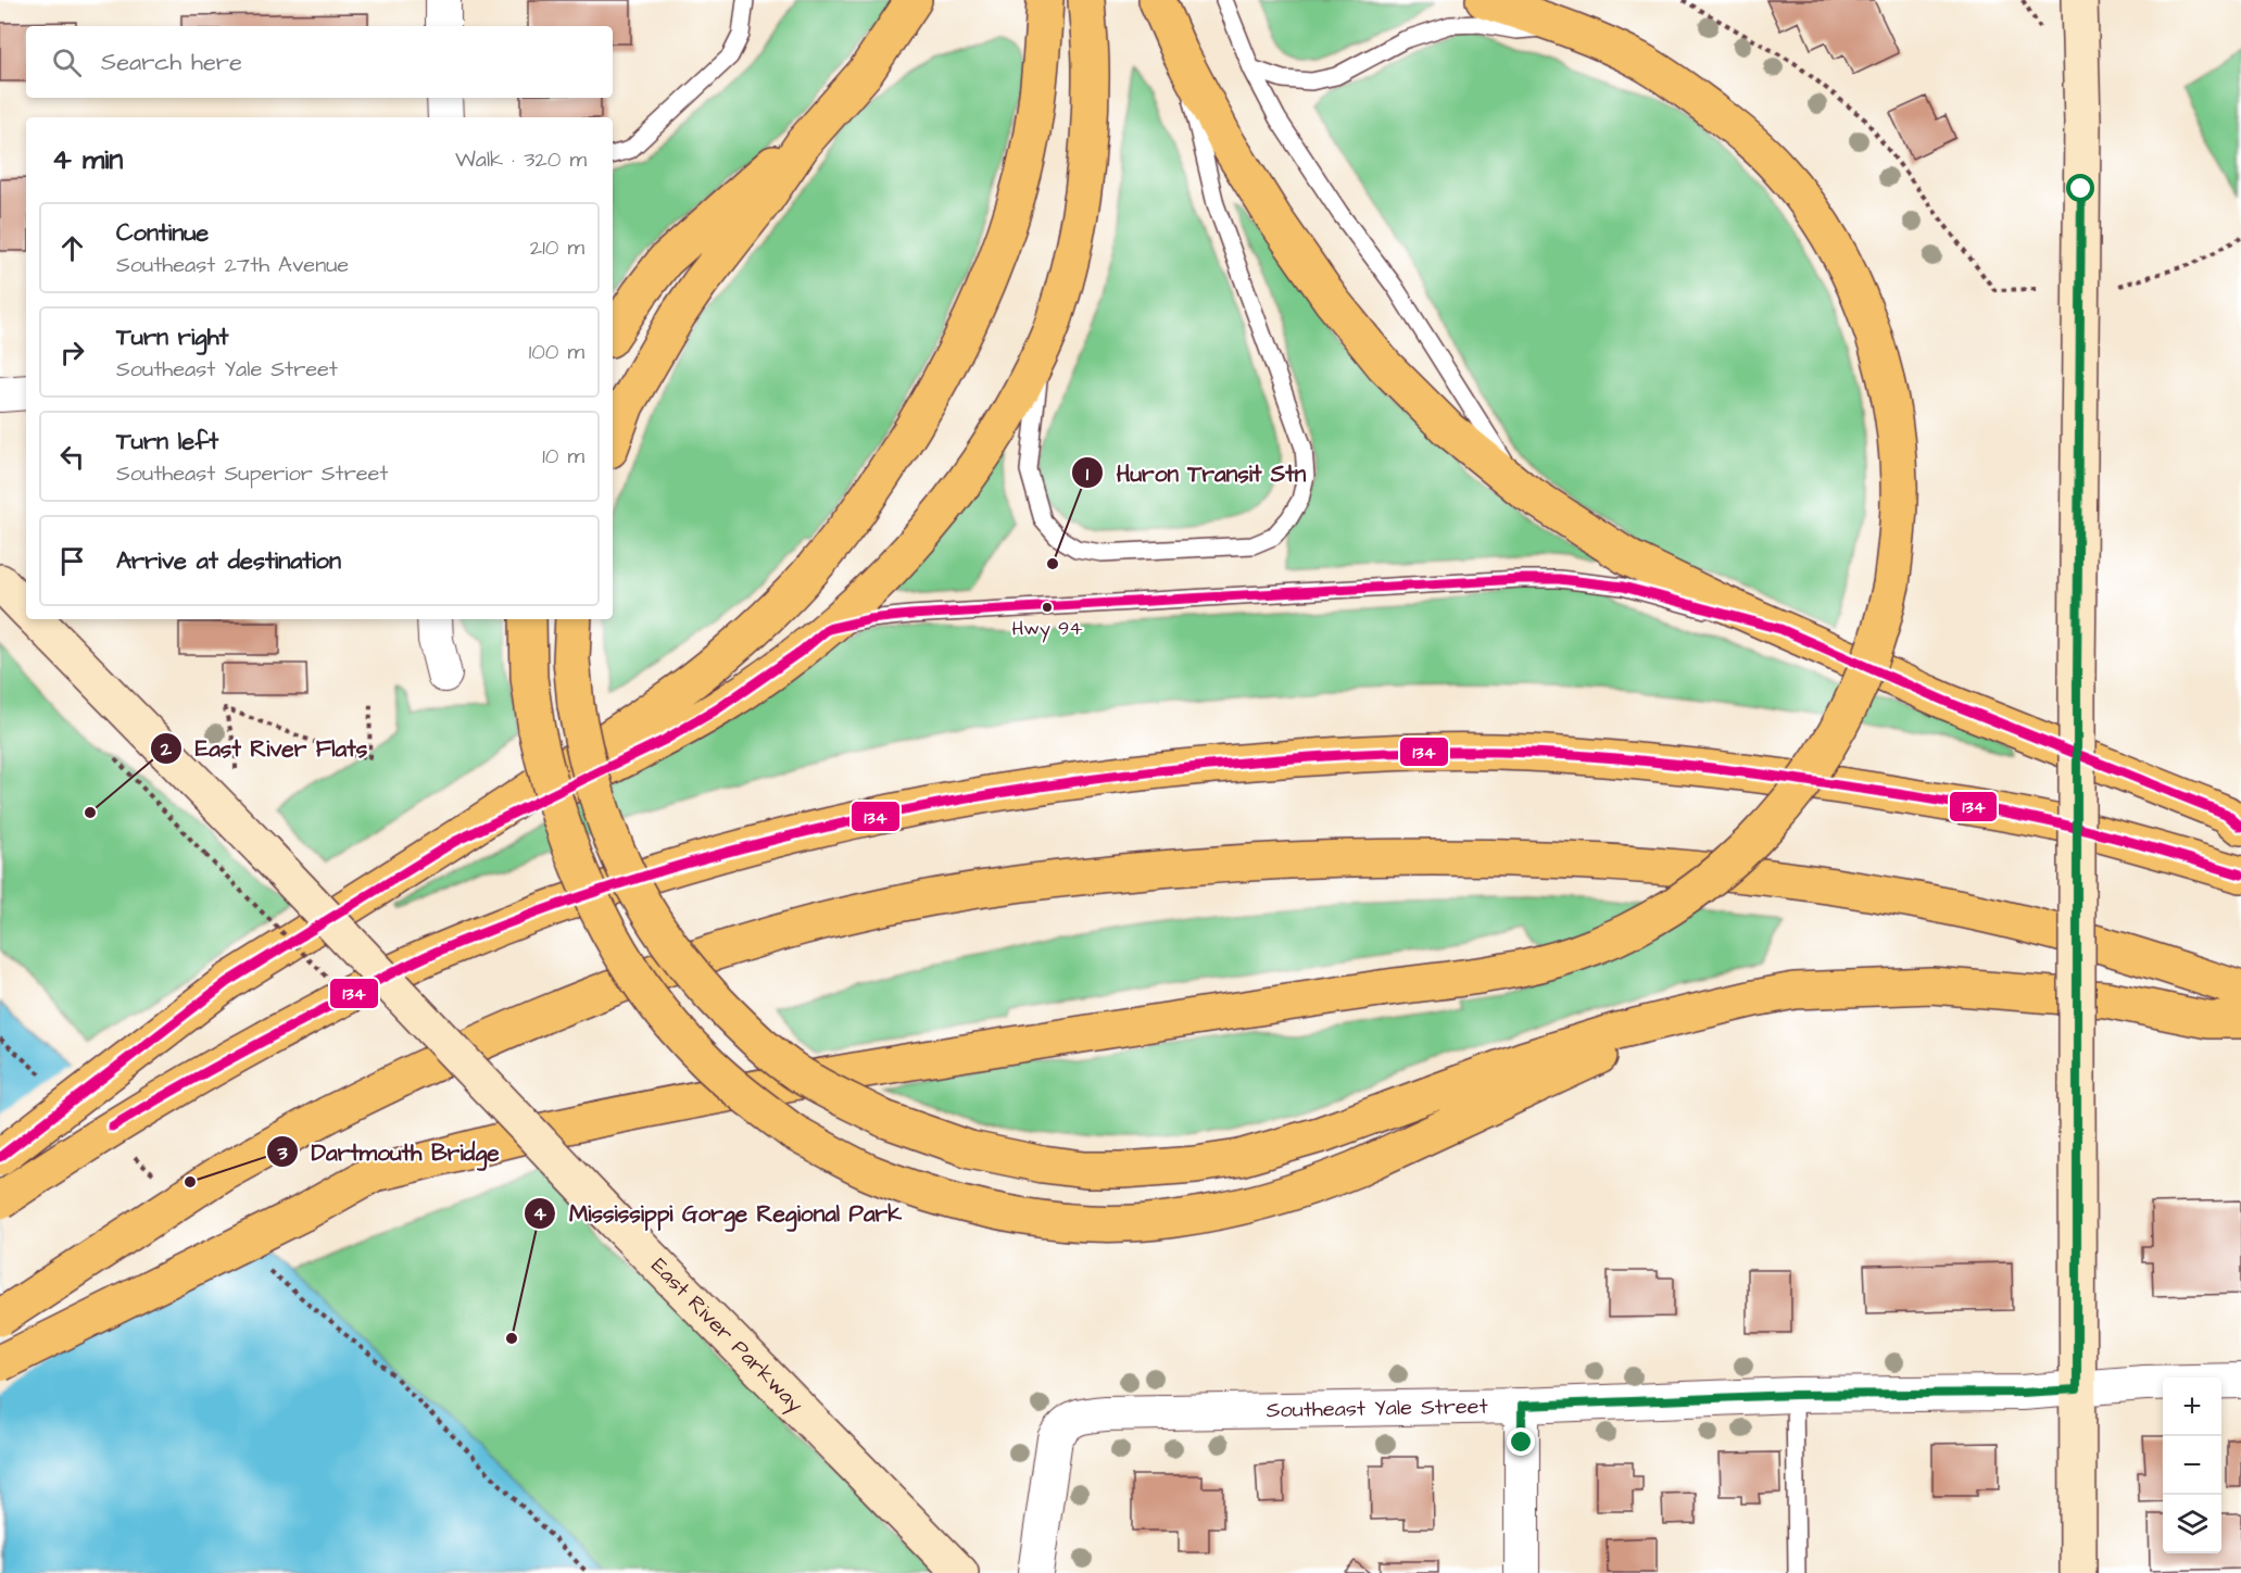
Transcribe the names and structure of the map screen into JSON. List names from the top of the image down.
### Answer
{
  "streets": {
    "street": ["East River Parkway", "Southeast Yale Street"]
  },
  "places": [
    "Huron Transit Stn",
    "Hwy 94",
    "East River Flats",
    "Dartmouth Bridge",
    "Mississippi Gorge Regional Park"
  ],
  "lines": ["transit line 134"],
  "page": {
    "search": "Search here",
    "heading": ["4 min", "Walk · 320 m"],
    "list": [
      ["Continue", "Southeast 27th Avenue", "210 m"],
      ["Turn right", "Southeast Yale Street", "100 m"],
      ["Turn left", "Southeast Superior Street", "10 m"],
      "Arrive at destination"
    ],
    "map_buttons": ["+", "−"]
  }
}
